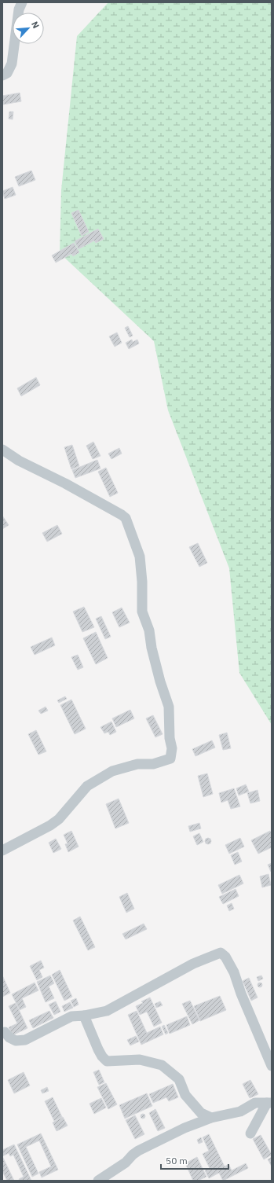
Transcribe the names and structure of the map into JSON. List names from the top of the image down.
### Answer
{
  "scale_bar": "50 m",
  "north": "top right"
}
